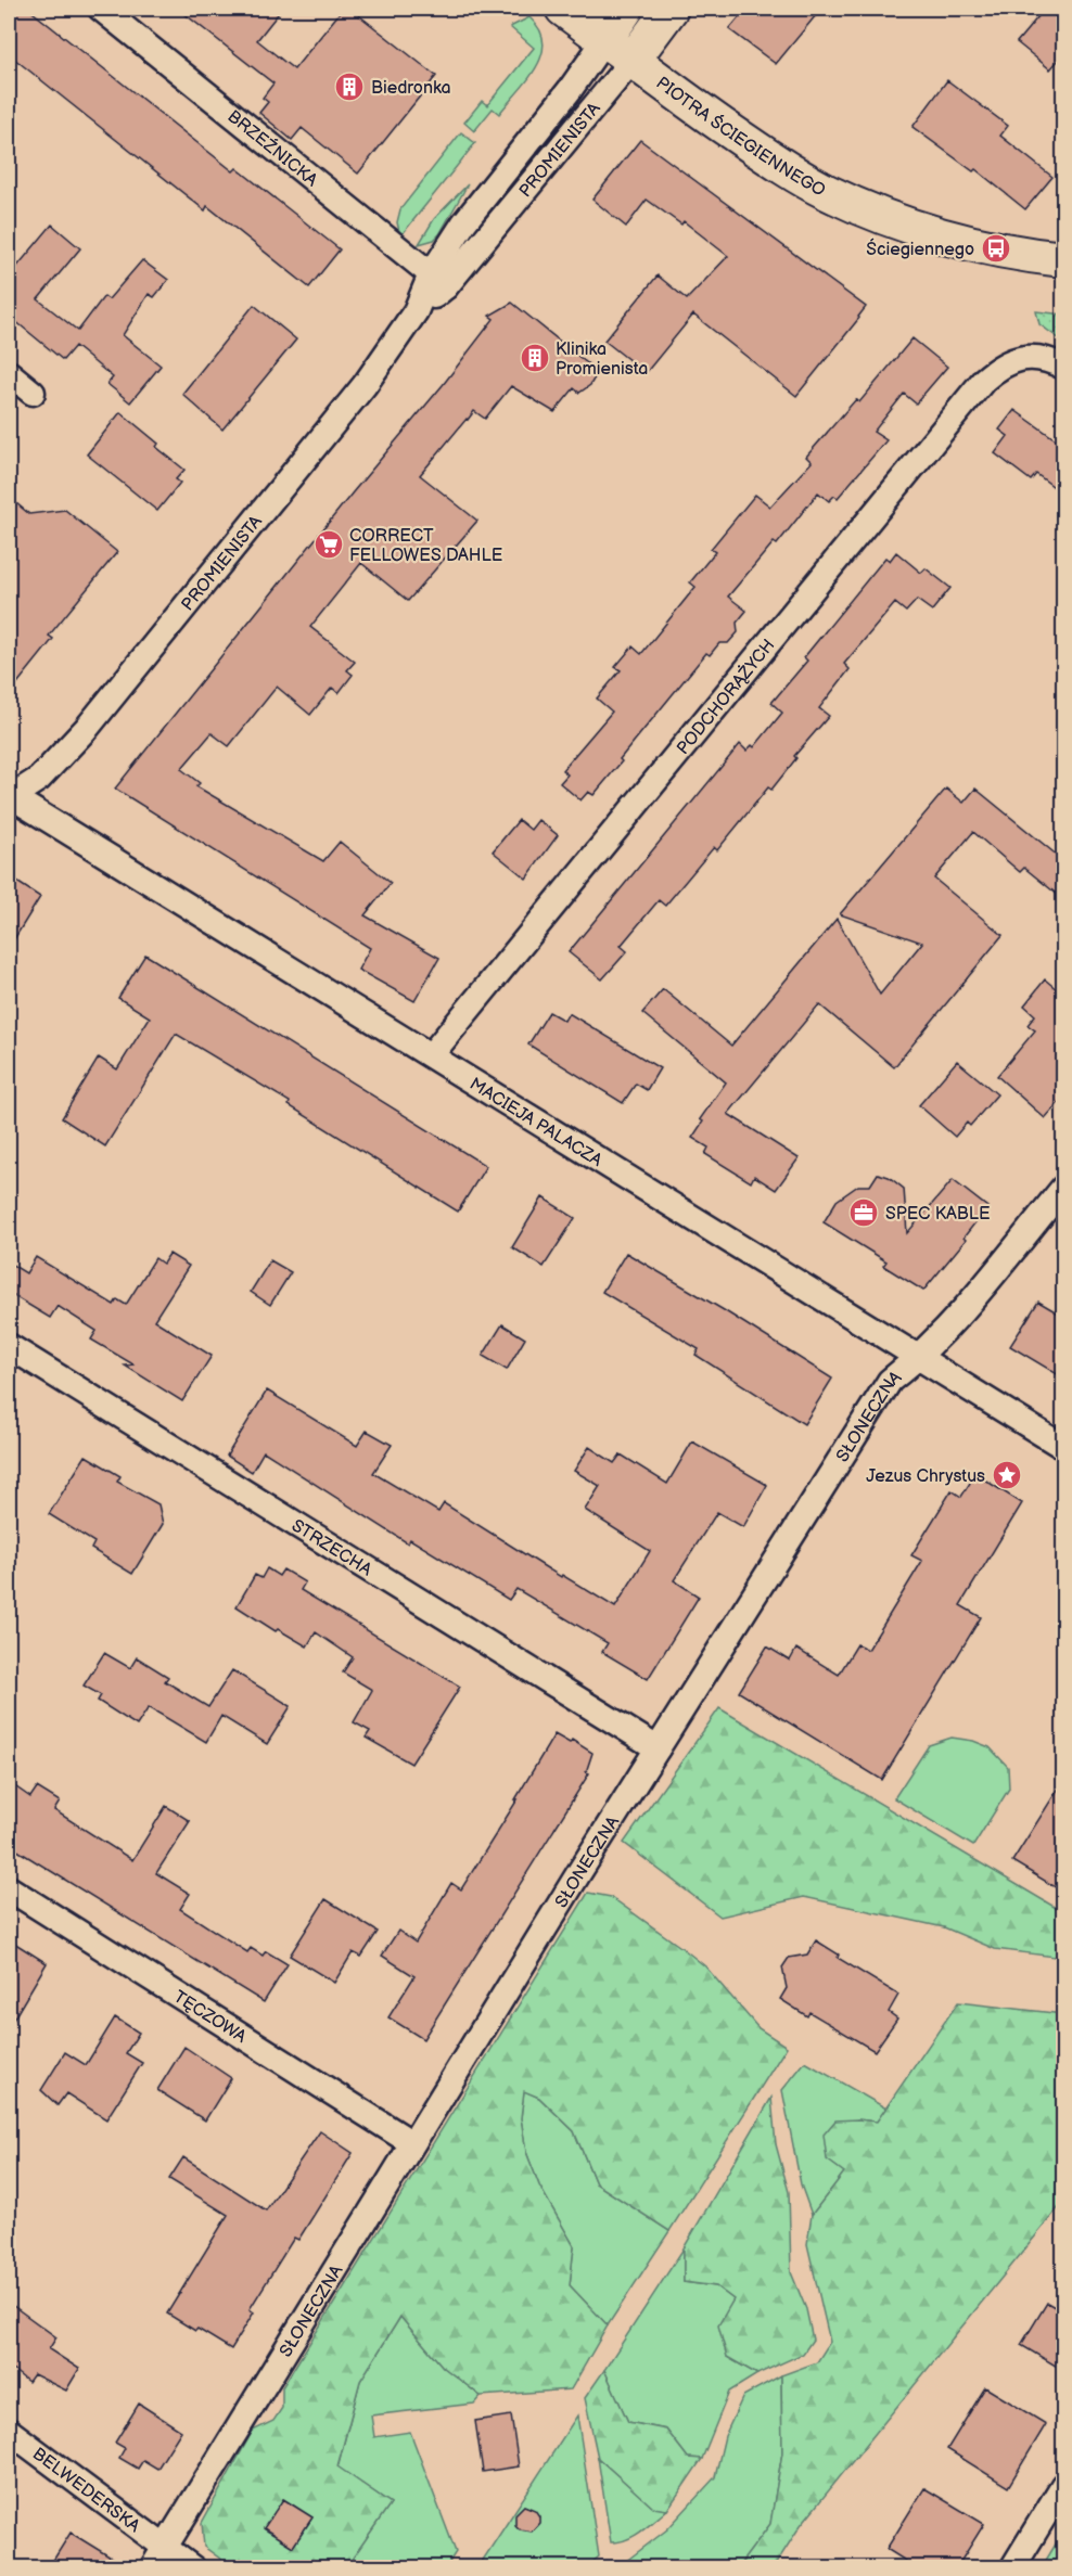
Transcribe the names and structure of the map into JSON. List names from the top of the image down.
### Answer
{
  "streets": {
    "street": [
      "PIOTRA ŚCIEGIENNEGO",
      "BRZEŹNICKA",
      "PROMIENISTA",
      "PODCHORĄŻYCH",
      "MACIEJA PALACZA",
      "SŁONECZNA",
      "STRZECHA",
      "TĘCZOWA",
      "BELWEDERSKA"
    ]
  },
  "crossings": [
    ["PIOTRA ŚCIEGIENNEGO", "PROMIENISTA"],
    ["BRZEŹNICKA", "PROMIENISTA"],
    ["PROMIENISTA", "MACIEJA PALACZA"],
    ["PODCHORĄŻYCH", "MACIEJA PALACZA"],
    ["MACIEJA PALACZA", "SŁONECZNA"],
    ["SŁONECZNA", "STRZECHA"],
    ["SŁONECZNA", "TĘCZOWA"],
    ["SŁONECZNA", "BELWEDERSKA"]
  ],
  "places": {
    "building": ["Biedronka", "Klinika Promienista"],
    "bus stop": ["Ściegiennego"],
    "supermarket": ["CORRECT FELLOWES DAHLE"],
    "office": ["SPEC KABLE"],
    "place": ["Jezus Chrystus"]
  }
}
